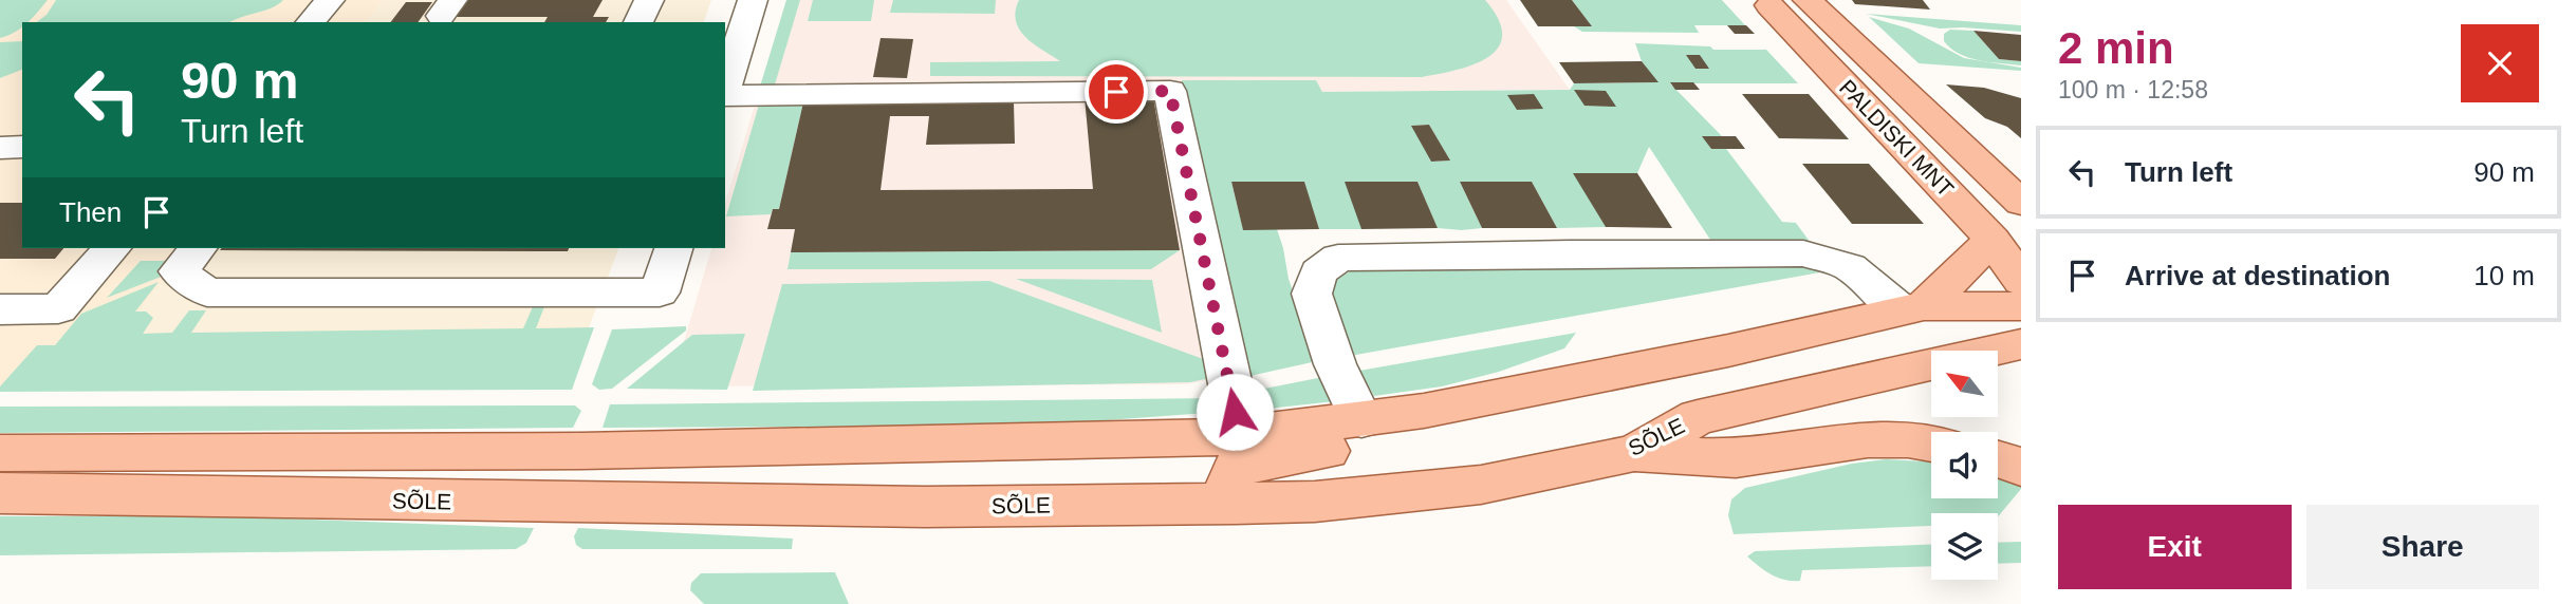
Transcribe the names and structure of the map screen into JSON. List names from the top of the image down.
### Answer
{
  "streets": {
    "main road": ["PALDISKI MNT", "SÕLE"]
  },
  "north": "top left",
  "page": {
    "heading": ["2 min", "100 m · 12:58"],
    "turn": ["90 m", "Turn left"],
    "list": [
      {
        "name": "Turn left",
        "value": "90 m"
      },
      {
        "name": "Arrive at destination",
        "value": "10 m"
      }
    ],
    "then": "Then",
    "buttons": ["Exit", "Share"]
  }
}
